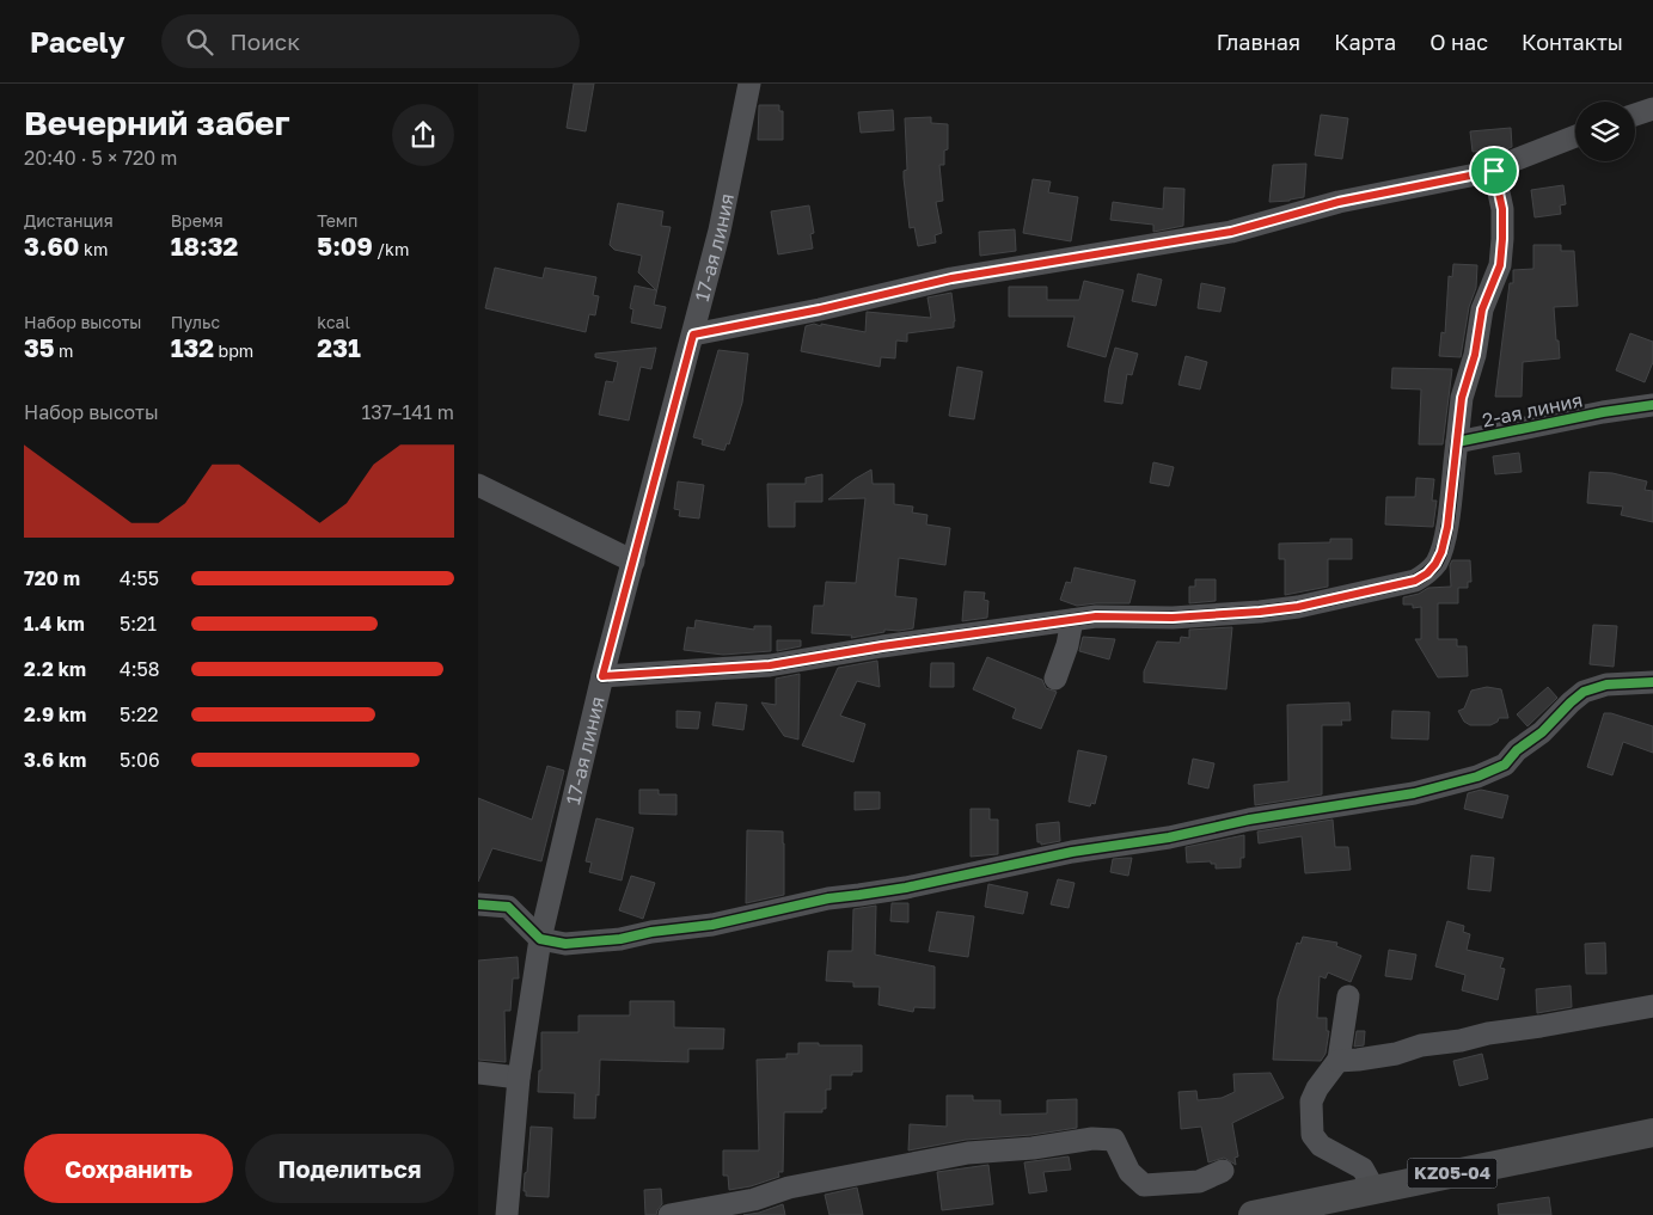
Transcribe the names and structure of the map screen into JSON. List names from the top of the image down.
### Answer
{
  "streets": {
    "main road": ["KZ05-04"],
    "street": ["17-ая линия", "2-ая линия"]
  },
  "page": {
    "header": "Pacely",
    "search": "Поиск",
    "nav": [
      "Главная",
      "Карта",
      "О нас",
      "Контакты"
    ],
    "heading": ["Вечерний забег", "20:40 · 5 × 720 m"],
    "stats": [
      ["Дистанция", "3.60 km"],
      ["Время", "18:32"],
      ["Темп", "5:09 /km"],
      ["Набор высоты", "35 m"],
      ["Пульс", "132 bpm"],
      ["kcal", "231"]
    ],
    "chart": ["Набор высоты", "137–141 m"],
    "list": [
      {
        "name": "720 m",
        "note": "4:55"
      },
      {
        "name": "1.4 km",
        "note": "5:21"
      },
      {
        "name": "2.2 km",
        "note": "4:58"
      },
      {
        "name": "2.9 km",
        "note": "5:22"
      },
      {
        "name": "3.6 km",
        "note": "5:06"
      }
    ],
    "buttons": ["Сохранить", "Поделиться"]
  }
}
